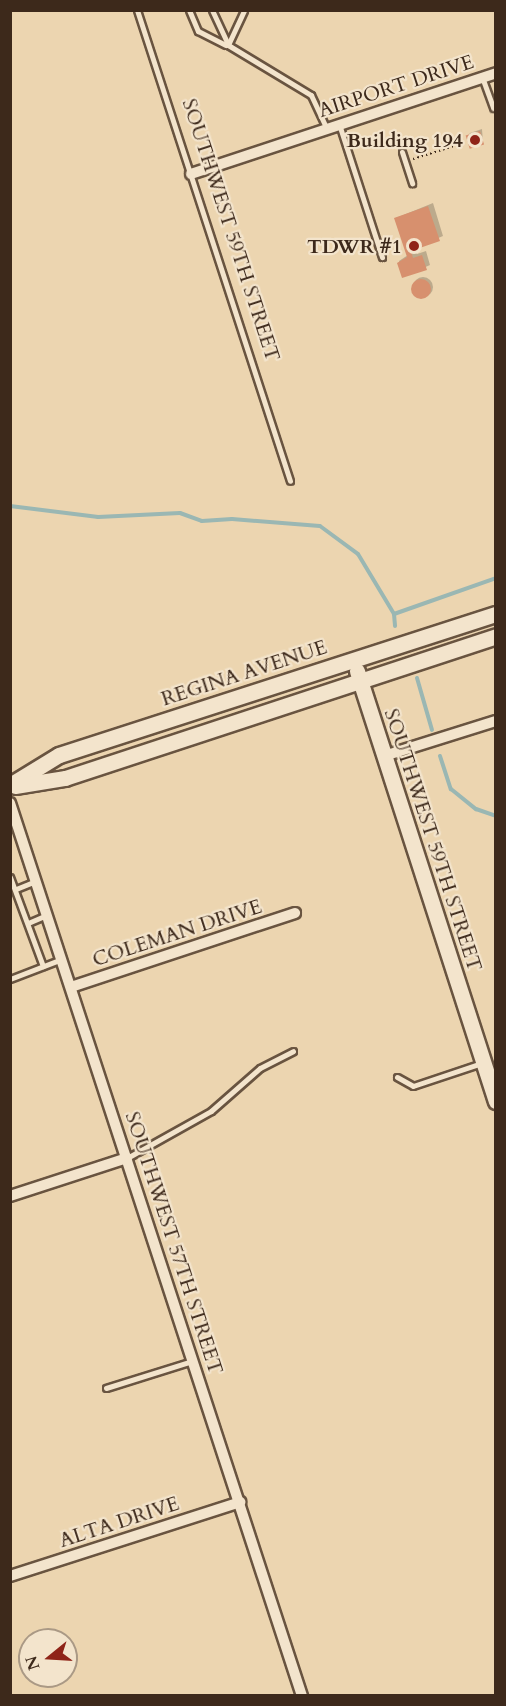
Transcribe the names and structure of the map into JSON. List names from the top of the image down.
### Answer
{
  "streets": {
    "main road": ["SOUTHWEST 59TH STREET", "REGINA AVENUE"],
    "street": [
      "AIRPORT DRIVE",
      "COLEMAN DRIVE",
      "SOUTHWEST 57TH STREET",
      "ALTA DRIVE"
    ]
  },
  "crossings": [
    ["AIRPORT DRIVE", "SOUTHWEST 59TH STREET"],
    ["SOUTHWEST 59TH STREET", "REGINA AVENUE"],
    ["COLEMAN DRIVE", "SOUTHWEST 57TH STREET"],
    ["SOUTHWEST 57TH STREET", "ALTA DRIVE"]
  ],
  "places": ["Building 194", "TDWR #1"],
  "north": "left"
}
